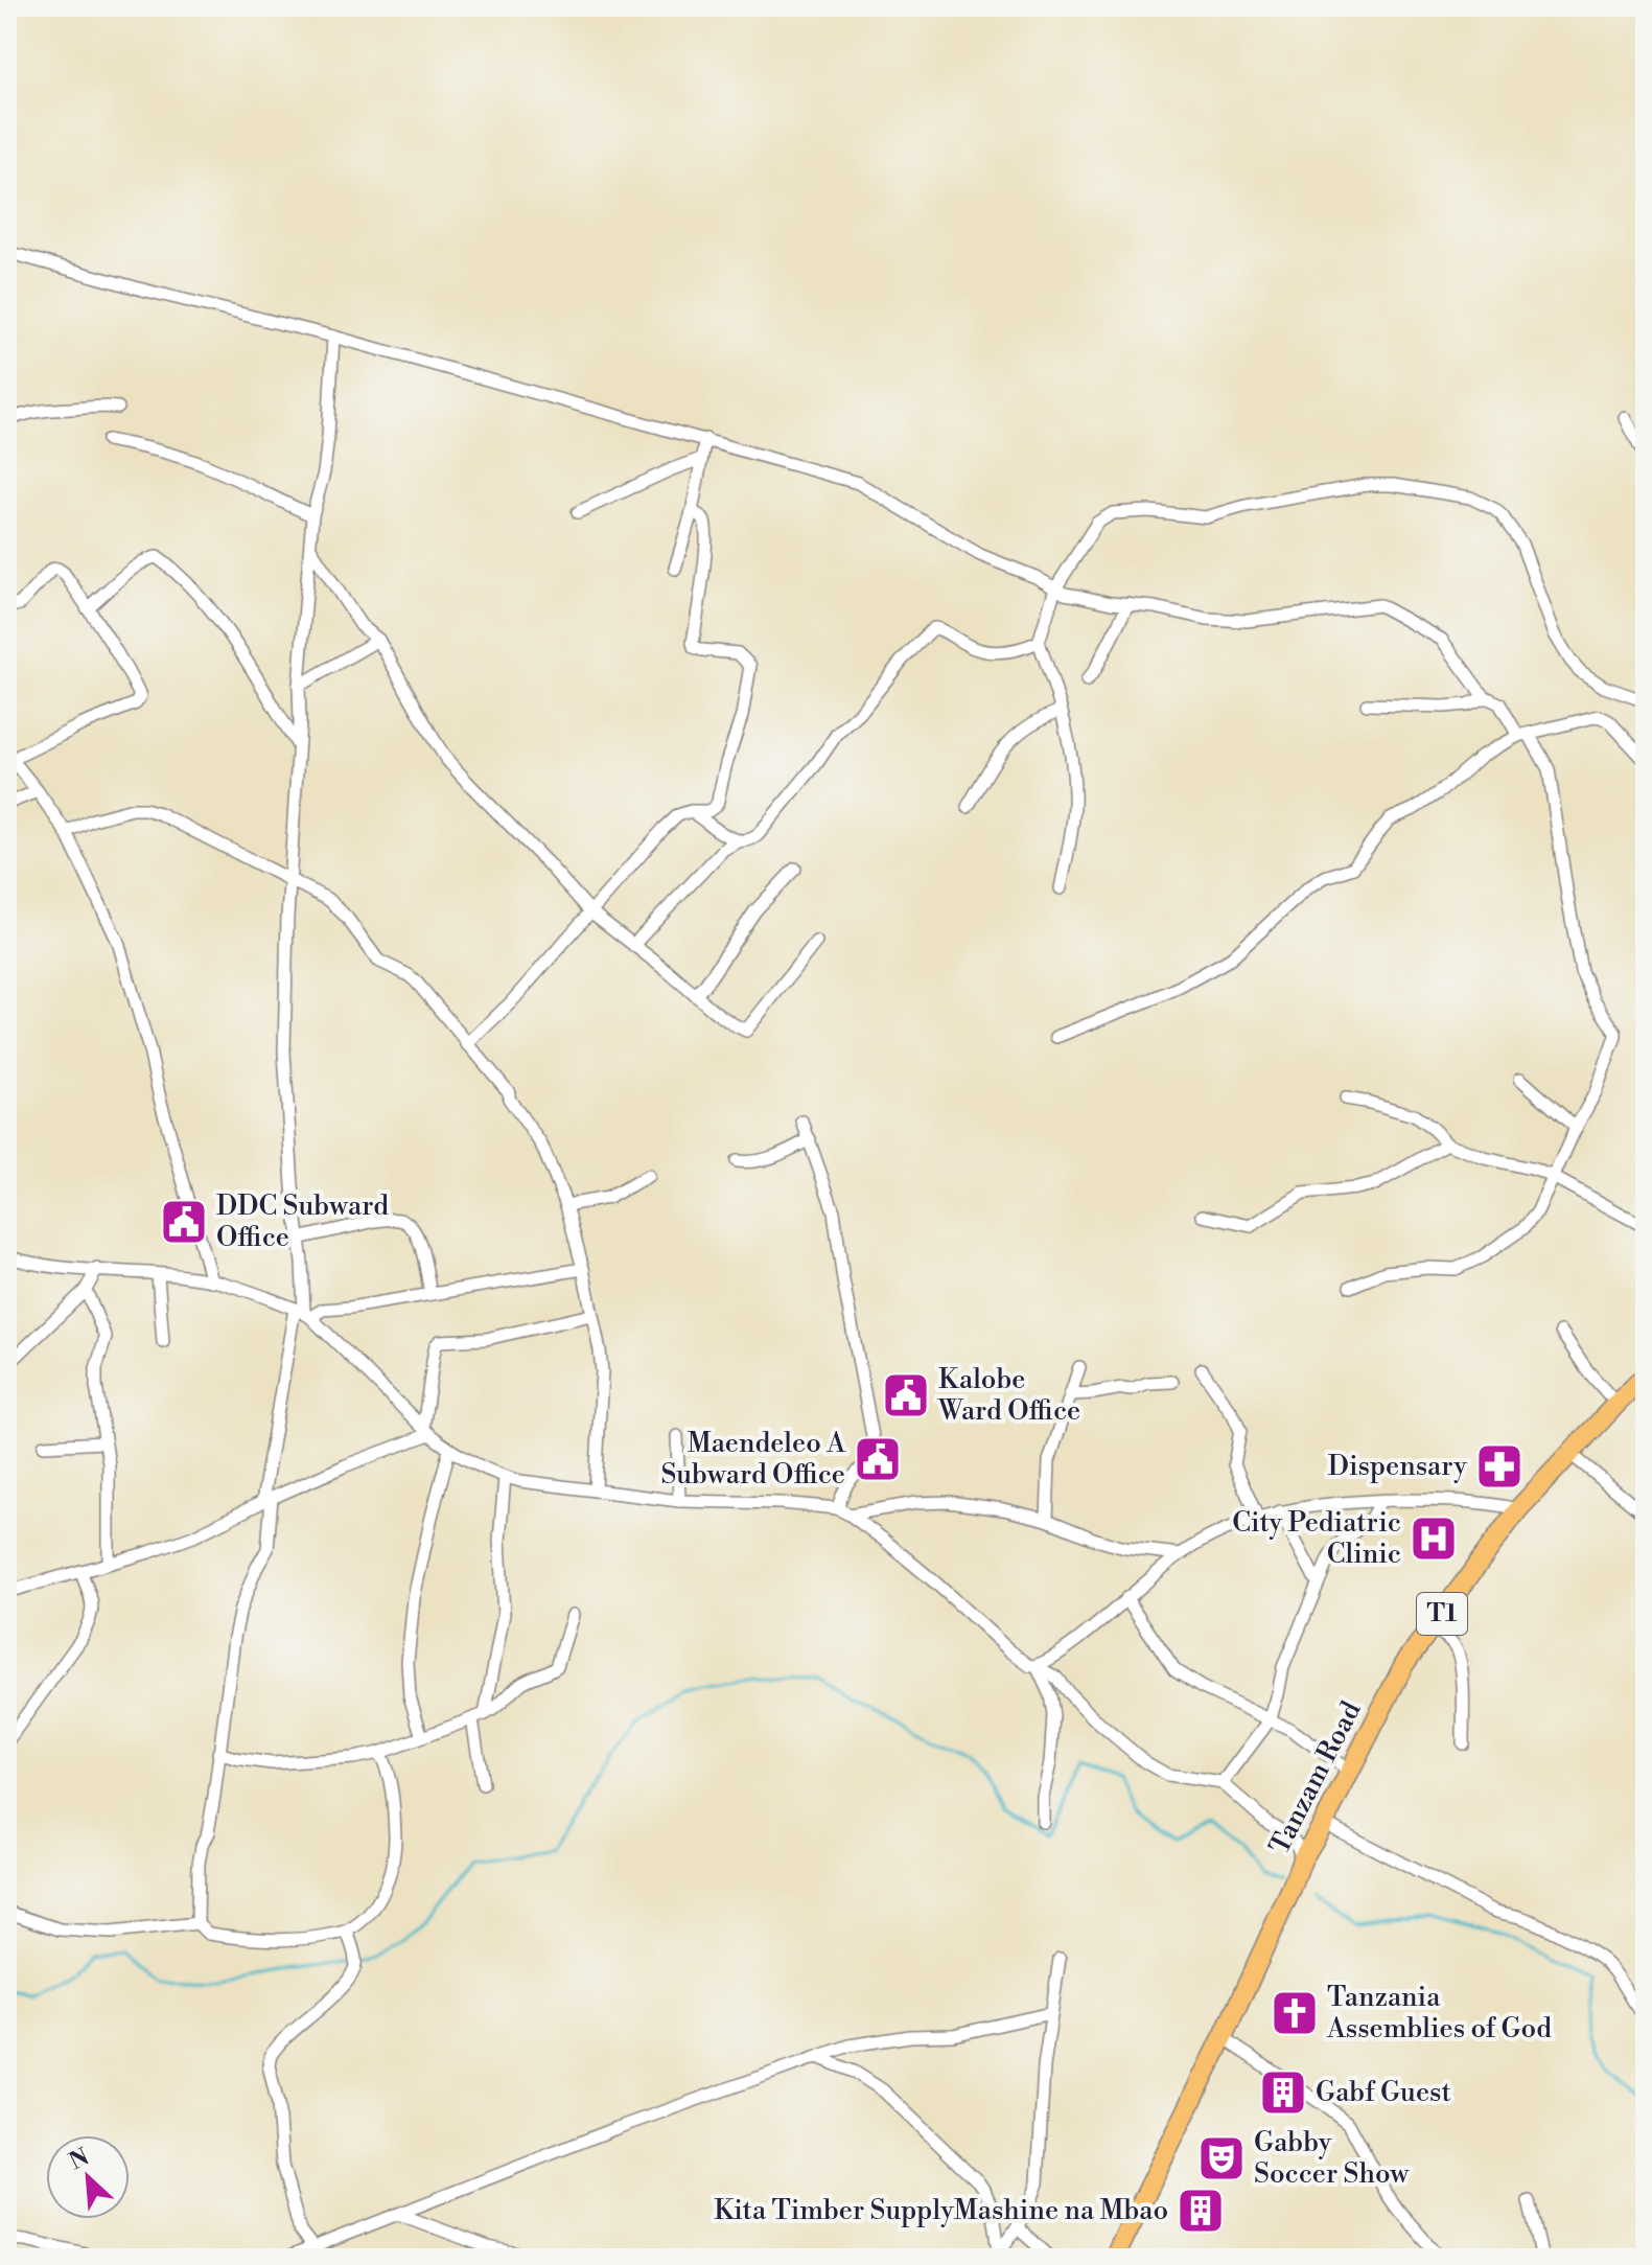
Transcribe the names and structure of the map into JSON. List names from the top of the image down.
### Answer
{
  "streets": {
    "highway": ["T1", "Tanzam Road"]
  },
  "places": {
    "public building": ["DDC Subward Office", "Kalobe Ward Office", "Maendeleo A Subward Office"],
    "pharmacy": ["Dispensary"],
    "hospital": ["City Pediatric Clinic"],
    "church": ["Tanzania Assemblies of God"],
    "building": ["Gabf Guest", "Kita Timber SupplyMashine na Mbao"],
    "theatre": ["Gabby Soccer Show"]
  },
  "north": "top left"
}
